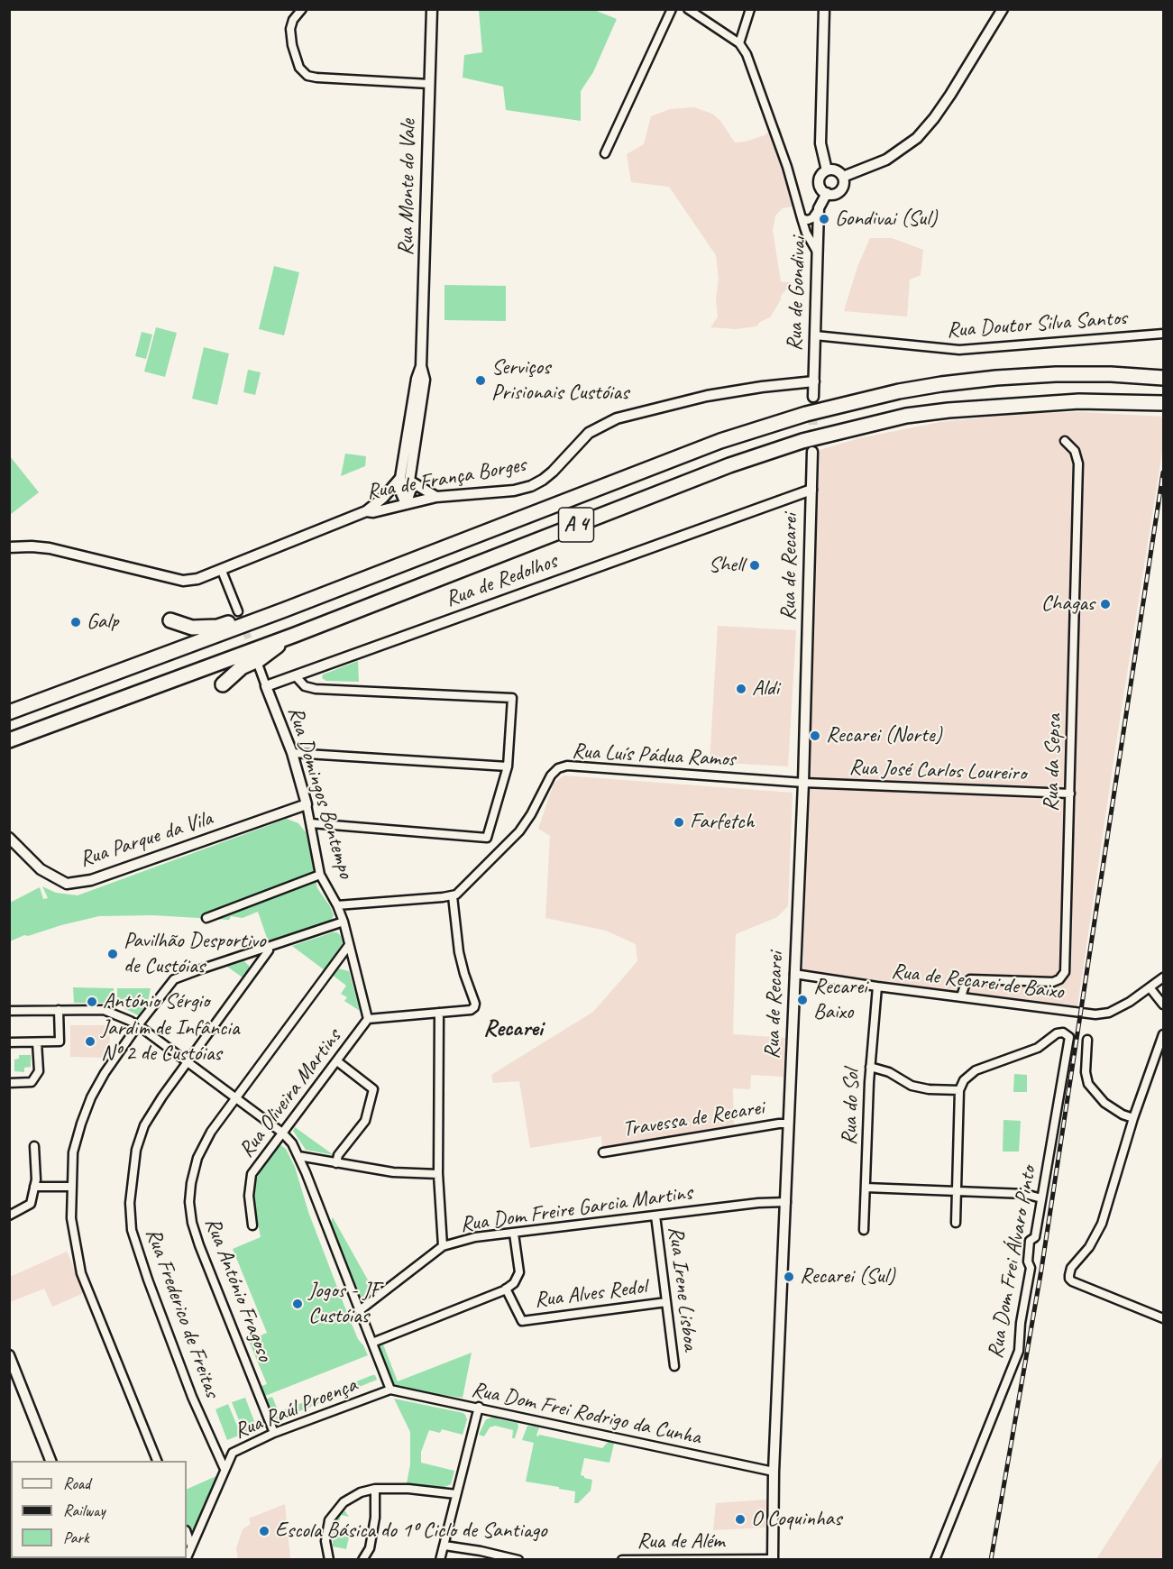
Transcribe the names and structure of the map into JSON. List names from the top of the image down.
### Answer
{
  "streets": {
    "highway": ["A 4"],
    "street": [
      "Rua Monte do Vale",
      "Rua de Gondivai",
      "Rua Doutor Silva Santos",
      "Rua de França Borges",
      "Rua de Recarei",
      "Rua de Redolhos",
      "Rua Luís Pádua Ramos",
      "Rua da Sepsa",
      "Rua José Carlos Loureiro",
      "Rua Domingos Bontempo",
      "Rua Parque da Vila",
      "Rua de Recarei de Baixo",
      "Rua Oliveira Martins",
      "Rua do Sol",
      "Travessa de Recarei",
      "Rua Dom Freire Garcia Martins",
      "Rua Dom Frei Álvaro Pinto",
      "Rua Irene Lisboa",
      "Rua António Fragoso",
      "Rua Alves Redol",
      "Rua Frederico de Freitas",
      "Rua Raúl Proença",
      "Rua Dom Frei Rodrigo da Cunha",
      "Rua de Além"
    ]
  },
  "crossings": [
    ["Rua Monte do Vale", "Rua de França Borges"],
    ["Rua de Gondivai", "Rua Doutor Silva Santos"],
    ["Rua de Gondivai", "Rua de França Borges"],
    ["Rua de Recarei", "Rua de Redolhos"],
    ["Rua de Recarei", "Rua Luís Pádua Ramos"],
    ["Rua de Recarei", "Rua José Carlos Loureiro"],
    ["Rua de Recarei", "Rua de Recarei de Baixo"],
    ["Rua de Recarei", "Travessa de Recarei"],
    ["Rua de Recarei", "Rua Dom Freire Garcia Martins"],
    ["Rua de Recarei", "Rua Dom Frei Rodrigo da Cunha"],
    ["Rua de Recarei", "Rua de Além"],
    ["Rua de Redolhos", "Rua Domingos Bontempo"],
    ["Rua Luís Pádua Ramos", "Rua José Carlos Loureiro"],
    ["Rua da Sepsa", "Rua José Carlos Loureiro"],
    ["Rua da Sepsa", "Rua de Recarei de Baixo"],
    ["Rua Domingos Bontempo", "Rua Parque da Vila"],
    ["Rua Domingos Bontempo", "Rua Oliveira Martins"],
    ["Rua Domingos Bontempo", "Rua António Fragoso"],
    ["Rua de Recarei de Baixo", "Rua do Sol"],
    ["Rua Dom Freire Garcia Martins", "Rua Irene Lisboa"],
    ["Rua Irene Lisboa", "Rua Alves Redol"],
    ["Rua António Fragoso", "Rua Raúl Proença"],
    ["Rua Frederico de Freitas", "Rua Raúl Proença"],
    ["Rua Raúl Proença", "Rua Dom Frei Rodrigo da Cunha"]
  ],
  "districts": ["Recarei"],
  "places": [
    "Gondivai (Sul)",
    "Serviços Prisionais Custóias",
    "Shell",
    "Chagas",
    "Galp",
    "Aldi",
    "Recarei (Norte)",
    "Farfetch",
    "Pavilhão Desportivo de Custóias",
    "Recarei Baixo",
    "António Sérgio",
    "Jardim de Infância Nº 2 de Custóias",
    "Recarei (Sul)",
    "Jogos - JF Custóias",
    "O Coquinhas",
    "Escola Básica do 1º Ciclo de Santiago"
  ],
  "legend": ["Road", "Railway", "Park"]
}
